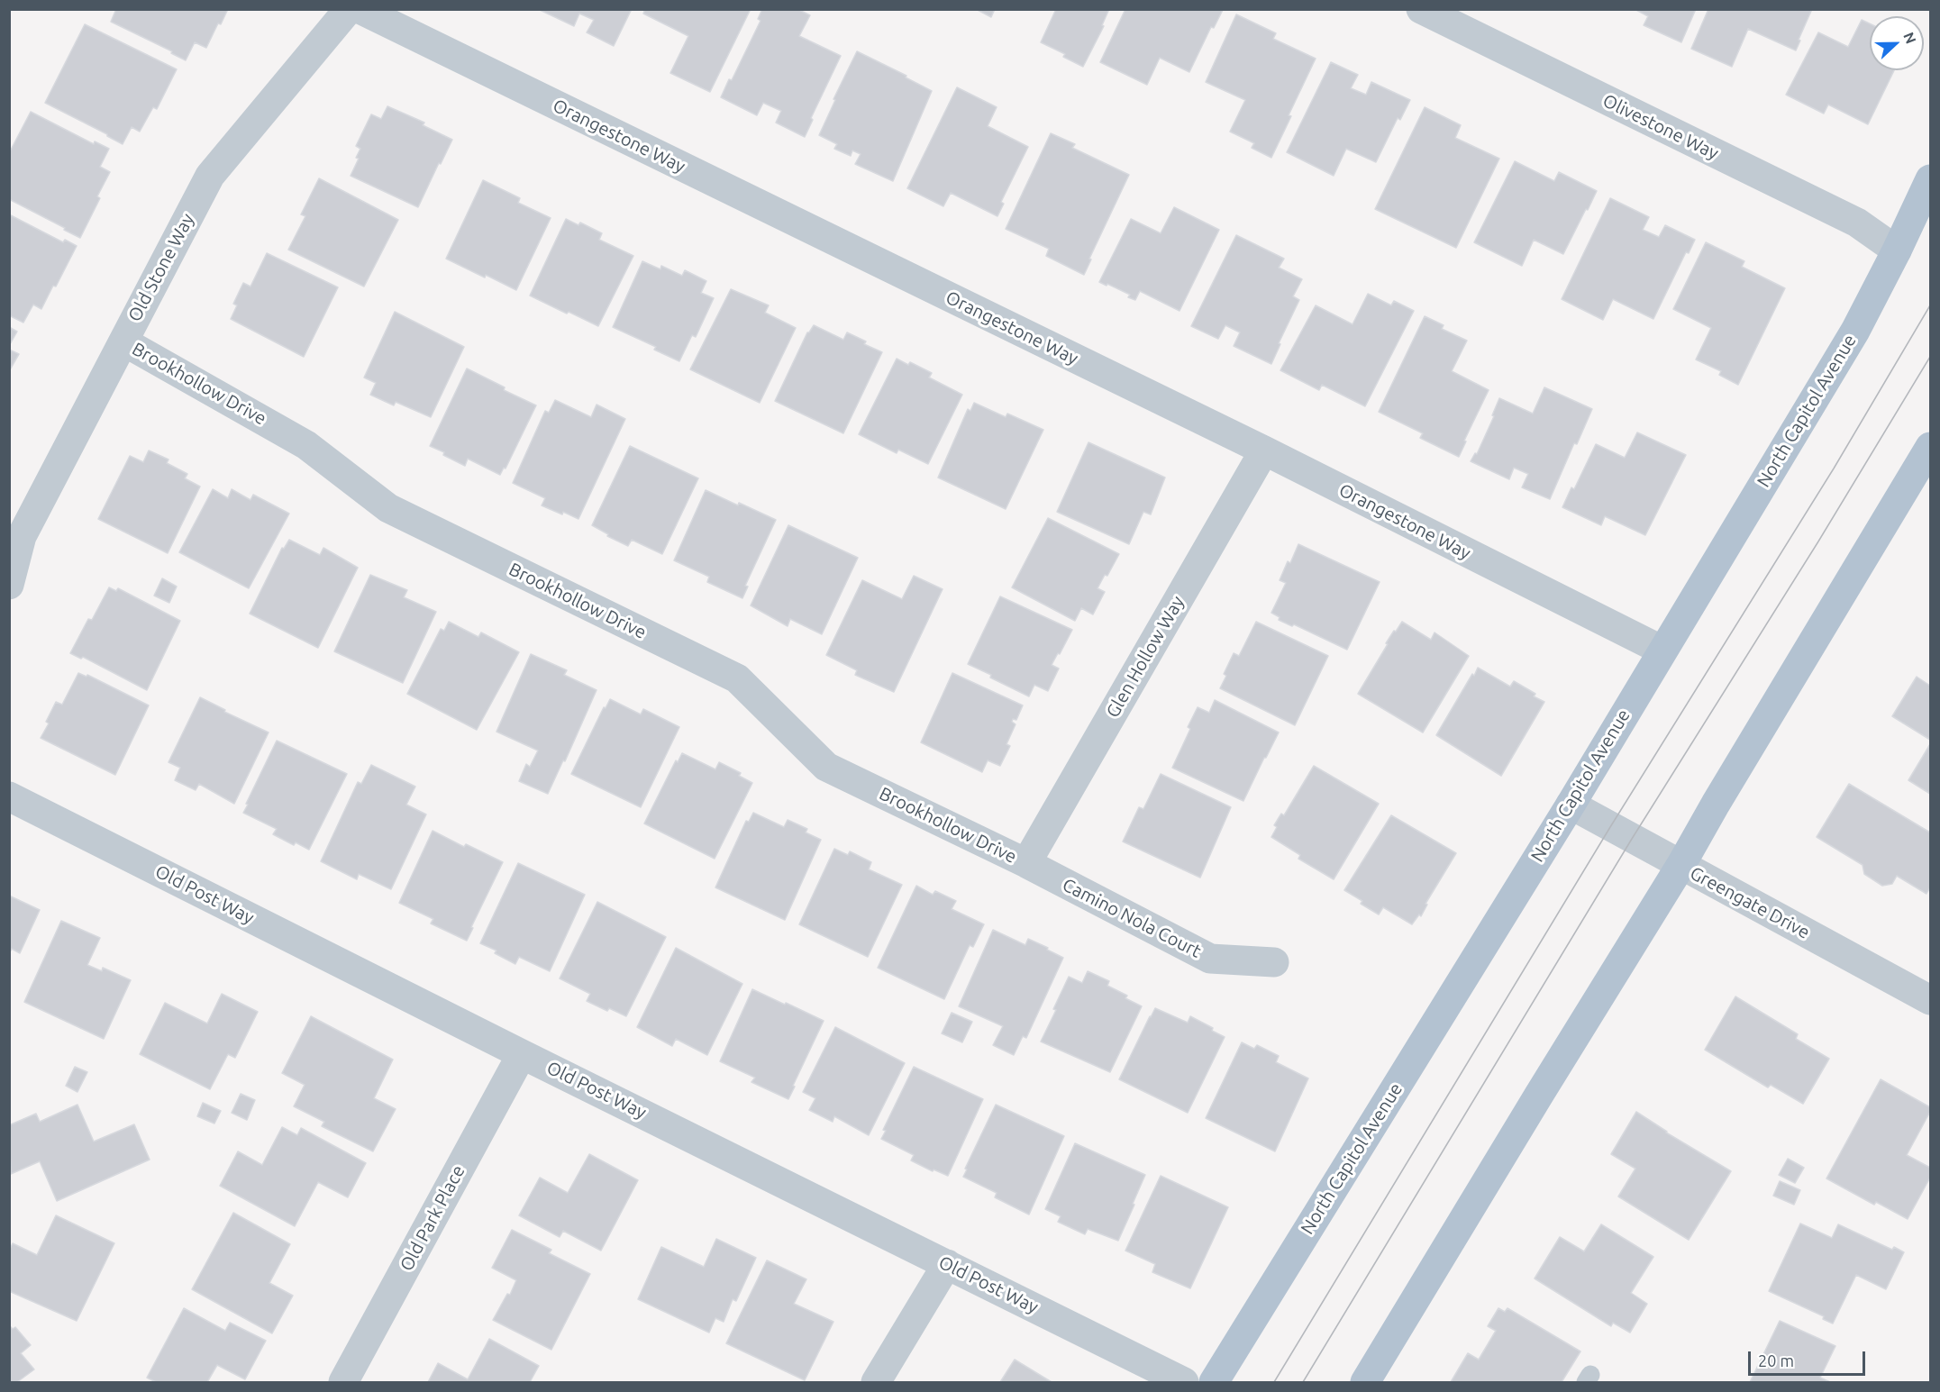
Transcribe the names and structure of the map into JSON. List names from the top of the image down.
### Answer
{
  "streets": {
    "main road": ["North Capitol Avenue"],
    "street": [
      "Olivestone Way",
      "Orangestone Way",
      "Old Stone Way",
      "Brookhollow Drive",
      "Glen Hollow Way",
      "Old Post Way",
      "Greengate Drive",
      "Camino Nola Court",
      "Old Park Place"
    ]
  },
  "crossings": [
    ["Olivestone Way", "North Capitol Avenue"],
    ["Orangestone Way", "North Capitol Avenue"],
    ["Orangestone Way", "Glen Hollow Way"],
    ["Old Stone Way", "Brookhollow Drive"],
    ["Brookhollow Drive", "Glen Hollow Way"],
    ["Brookhollow Drive", "Camino Nola Court"],
    ["North Capitol Avenue", "Greengate Drive"],
    ["Glen Hollow Way", "Camino Nola Court"],
    ["Old Post Way", "Old Park Place"]
  ],
  "scale_bar": "20 m",
  "north": "right"
}
